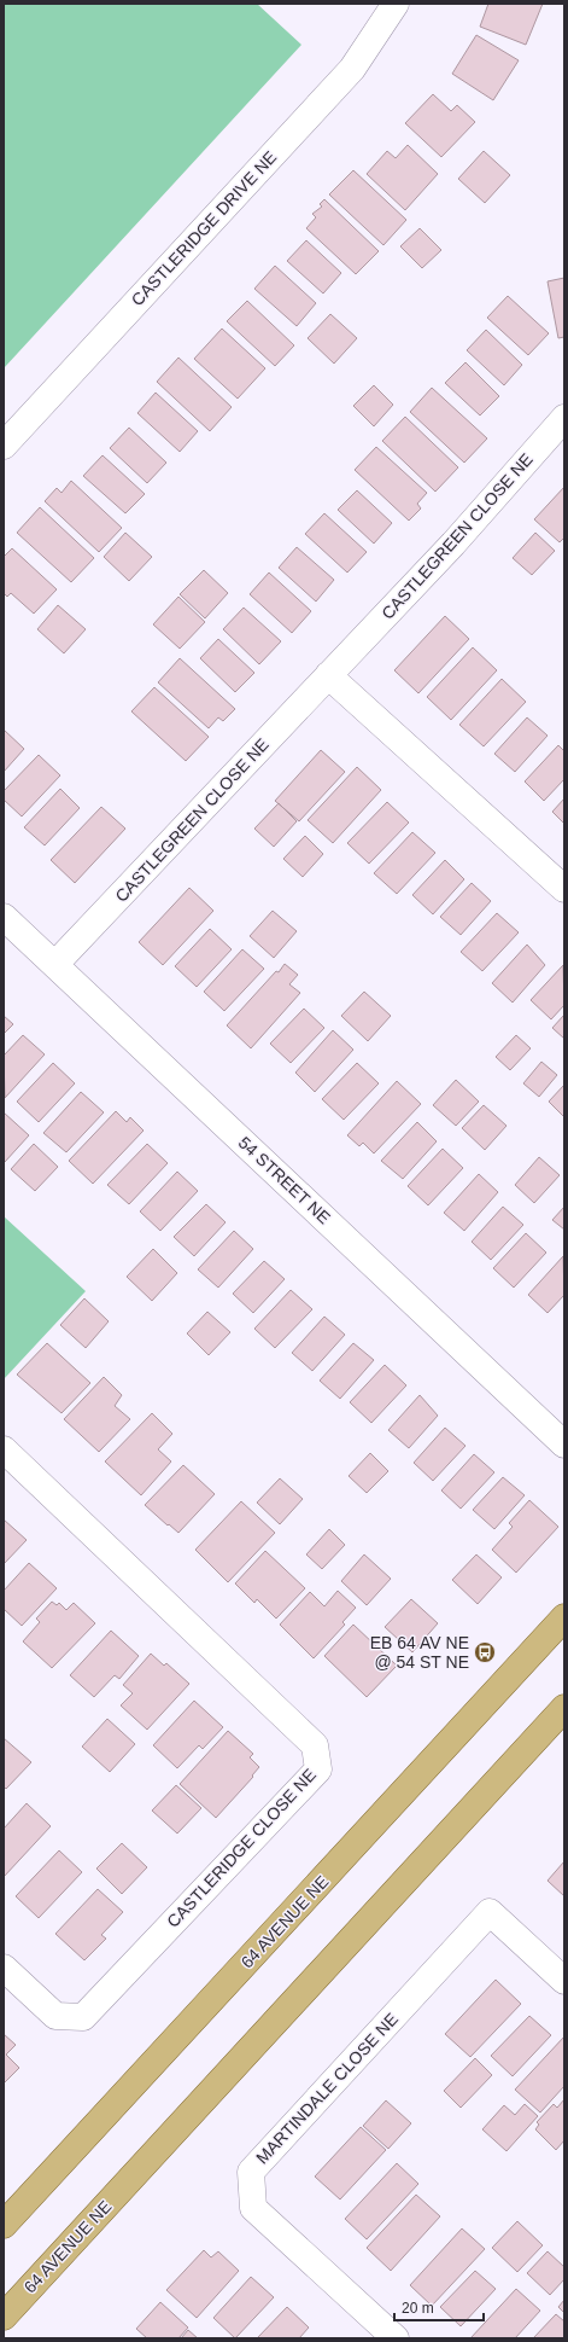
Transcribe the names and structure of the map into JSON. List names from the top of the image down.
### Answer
{
  "streets": {
    "main road": ["64 AVENUE NE"],
    "street": [
      "CASTLERIDGE DRIVE NE",
      "CASTLEGREEN CLOSE NE",
      "54 STREET NE",
      "CASTLERIDGE CLOSE NE",
      "MARTINDALE CLOSE NE"
    ]
  },
  "crossings": [
    ["CASTLEGREEN CLOSE NE", "54 STREET NE"]
  ],
  "places": {
    "bus stop": ["EB 64 AV NE @ 54 ST NE"]
  },
  "scale_bar": "20 m"
}
